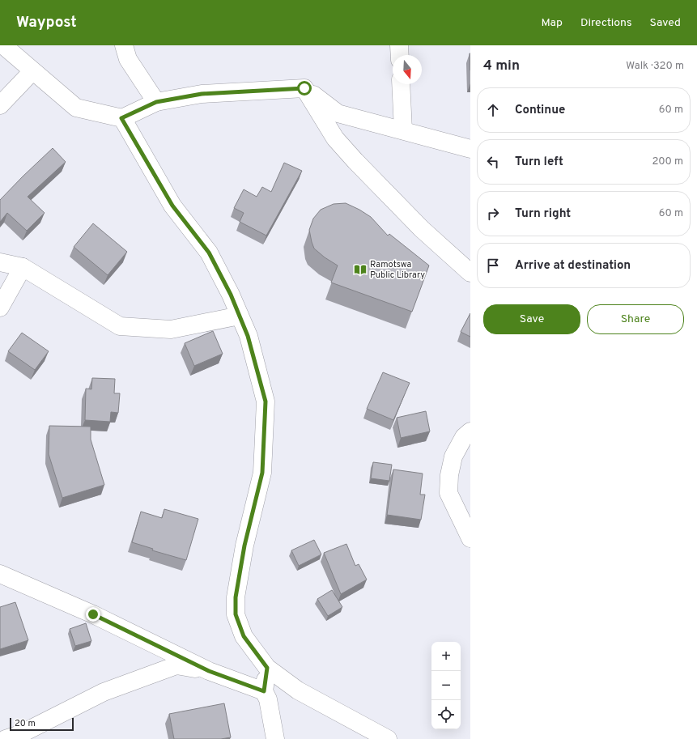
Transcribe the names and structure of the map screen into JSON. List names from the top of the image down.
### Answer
{
  "places": {
    "library": ["Ramotswa Public Library"]
  },
  "scale_bar": "20 m",
  "north": "bottom",
  "page": {
    "header": "Waypost",
    "nav": ["Map", "Directions", "Saved"],
    "heading": ["4 min", "Walk · 320 m"],
    "list": [
      ["Continue", "60 m"],
      ["Turn left", "200 m"],
      ["Turn right", "60 m"],
      "Arrive at destination"
    ],
    "buttons": ["Save", "Share"],
    "map_buttons": ["+", "−"],
    "scale": "20 m"
  }
}
